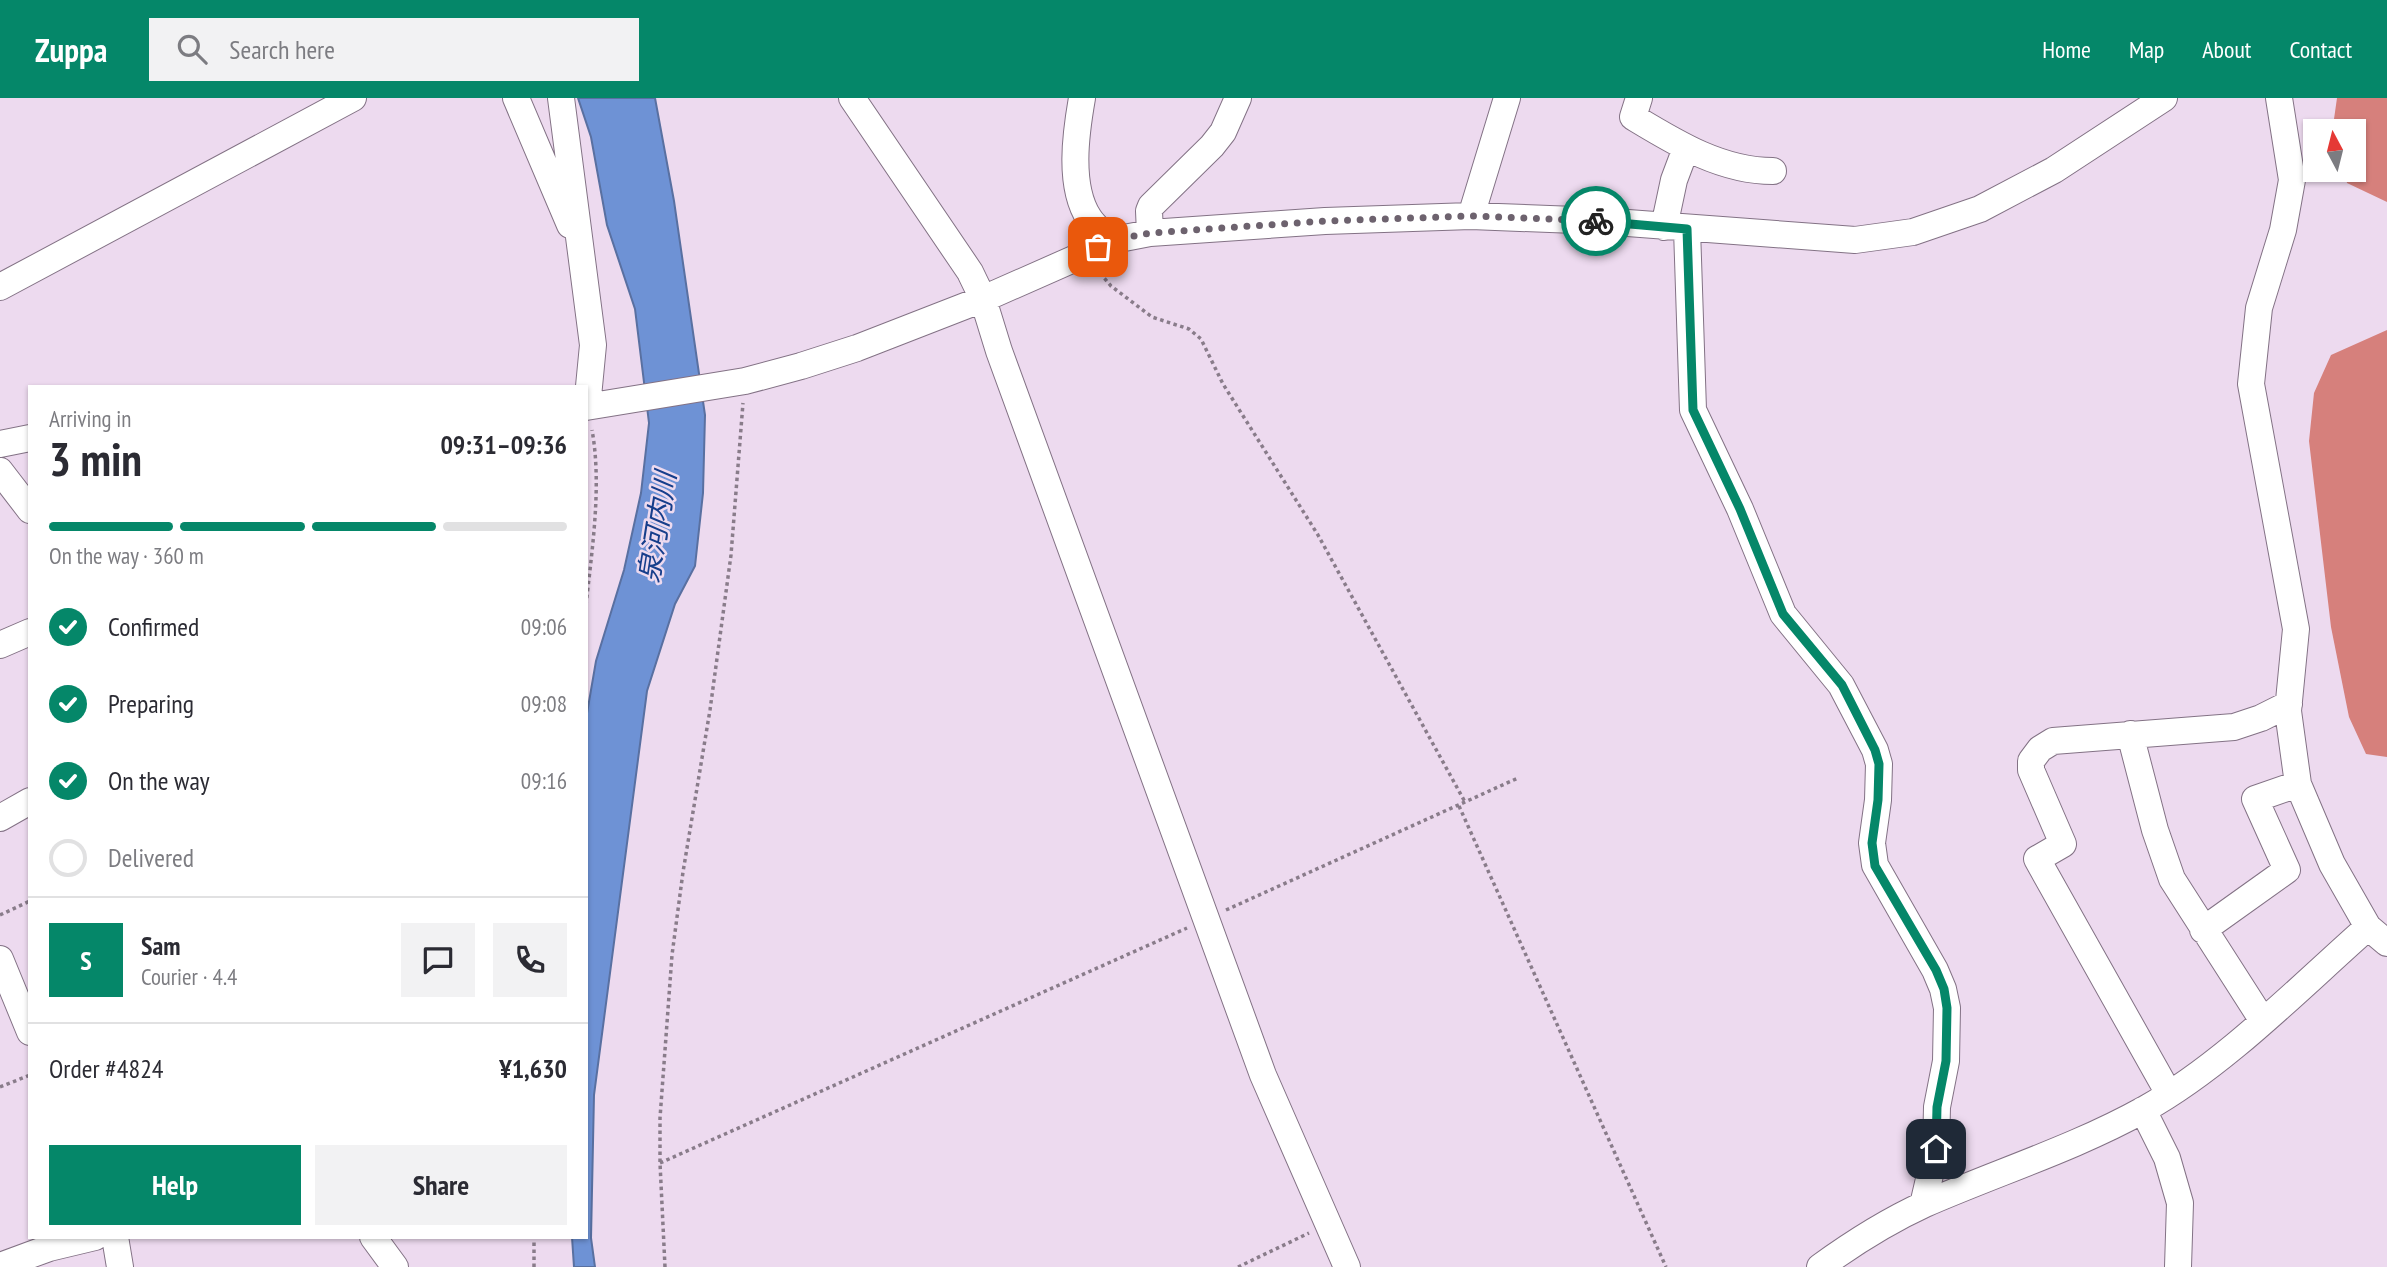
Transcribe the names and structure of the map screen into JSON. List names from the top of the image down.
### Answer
{
  "water": ["泉河内川"],
  "north": "top",
  "page": {
    "header": "Zuppa",
    "search": "Search here",
    "nav": [
      "Home",
      "Map",
      "About",
      "Contact"
    ],
    "heading": ["3 min", "Arriving in", "09:31–09:36"],
    "panel": [
      "Sam",
      "Courier · 4.4",
      "Order #4824",
      "¥1,630"
    ],
    "bar": "On the way · 360 m",
    "list": [
      ["Confirmed", "09:06"],
      ["Preparing", "09:08"],
      ["On the way", "09:16"],
      "Delivered"
    ],
    "round": "S",
    "buttons": ["Help", "Share"]
  }
}
